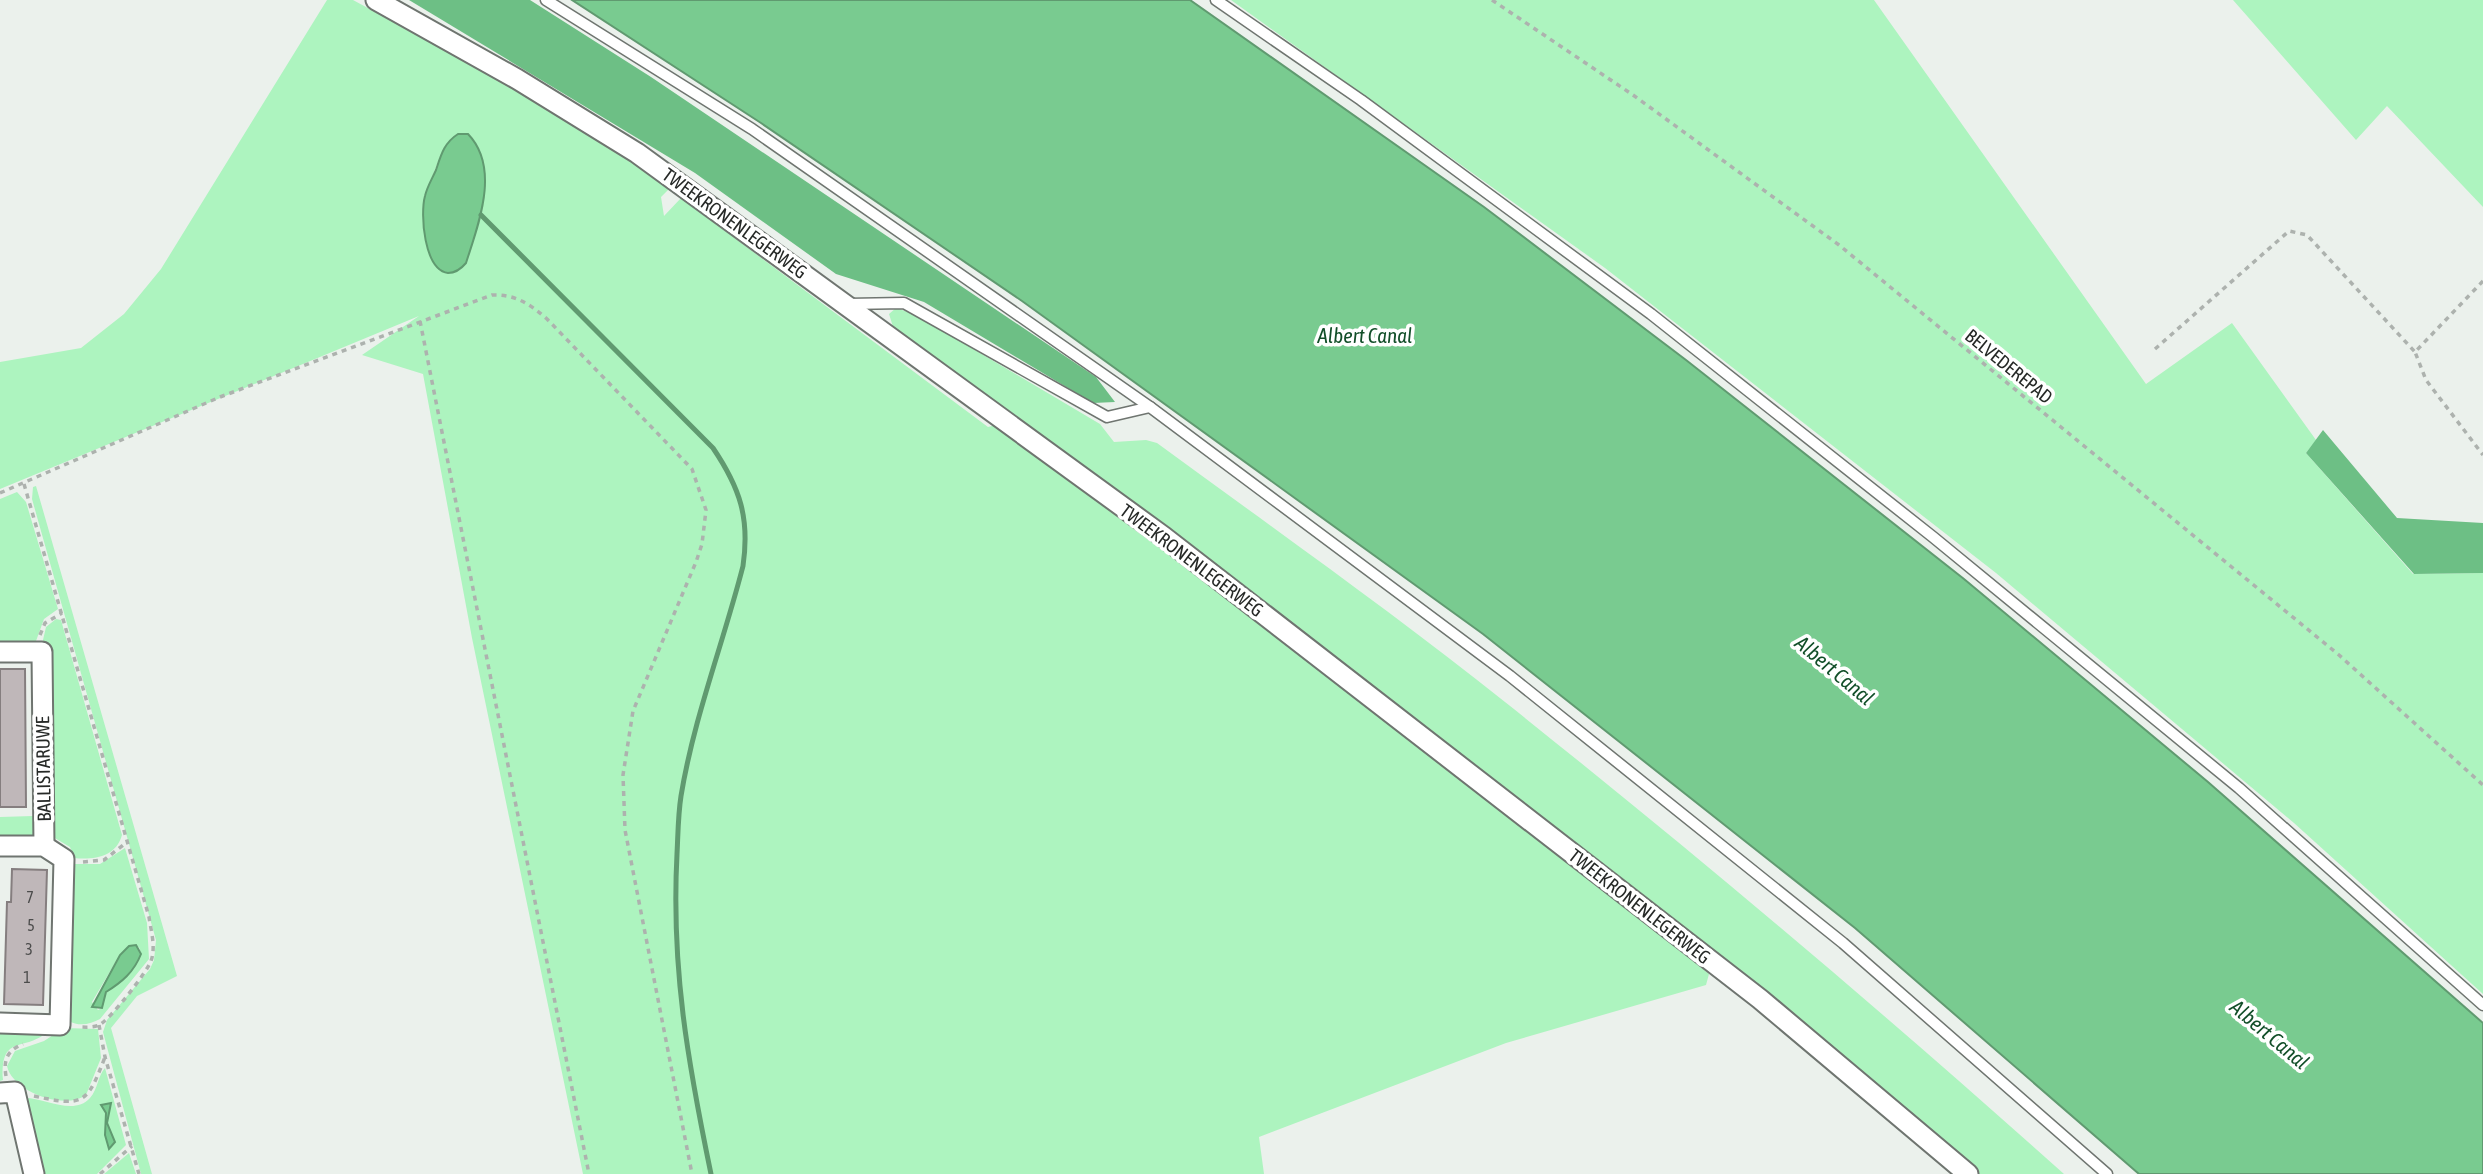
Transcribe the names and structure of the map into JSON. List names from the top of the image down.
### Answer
{
  "streets": {
    "street": ["TWEEKRONENLEGERWEG", "BALLISTARUWE"],
    "path": ["BELVEDEREPAD"]
  },
  "water": ["Albert Canal"],
  "house_numbers": [
    "7",
    "5",
    "3",
    "1"
  ]
}
